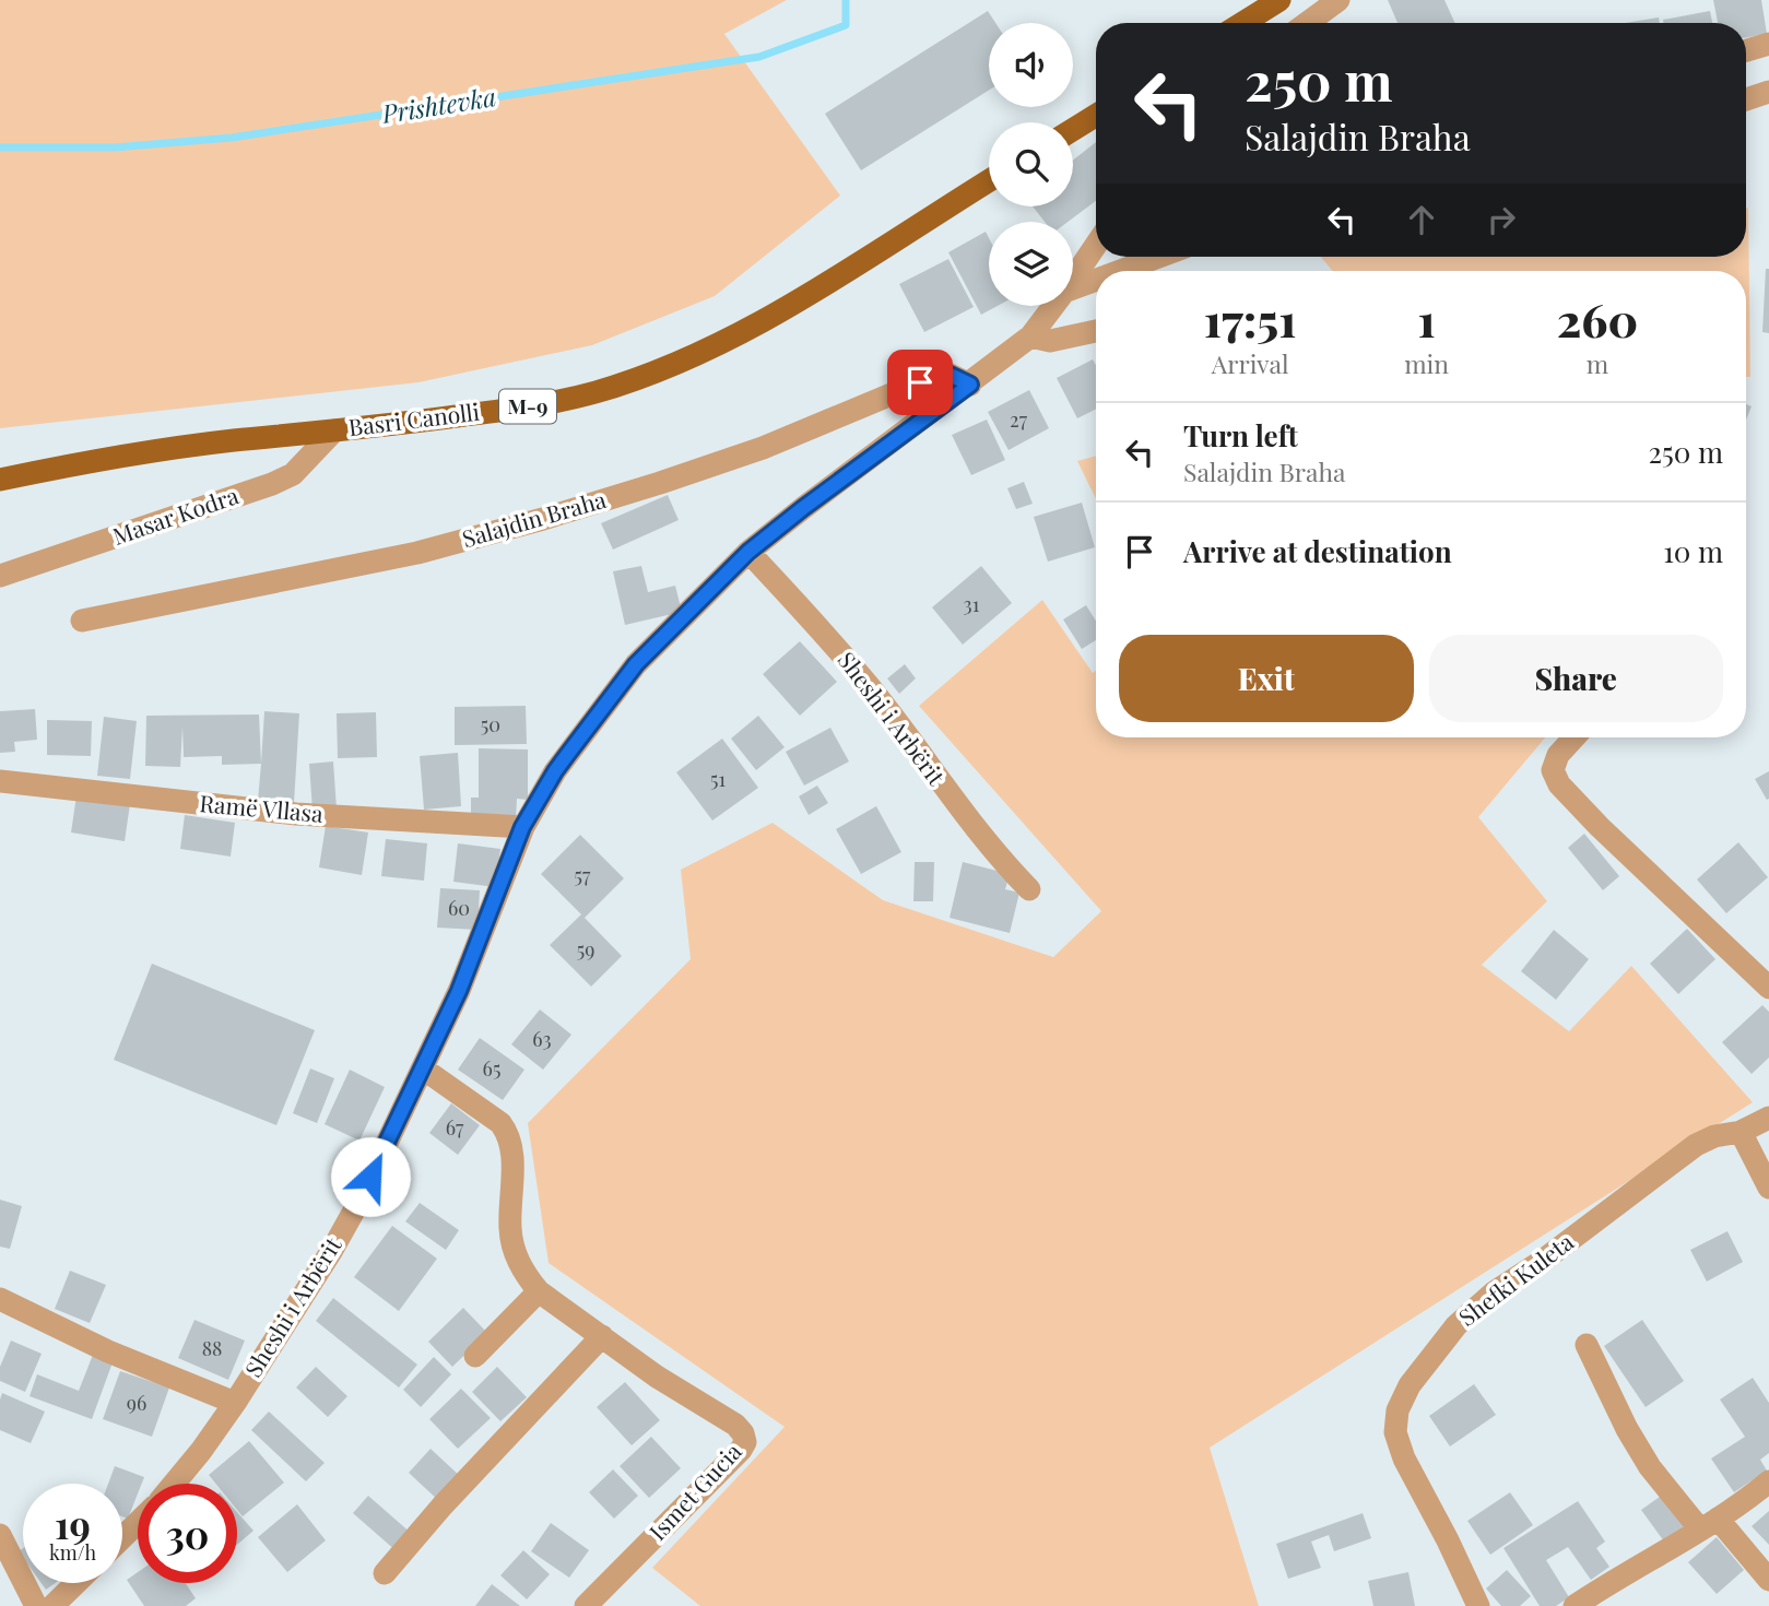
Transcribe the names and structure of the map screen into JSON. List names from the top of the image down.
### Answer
{
  "streets": {
    "main road": ["M-9", "Basri Canolli"],
    "street": [
      "Masar Kodra",
      "Salajdin Braha",
      "Sheshi i Arbërit",
      "Ramë Vllasa",
      "Shefki Kuleta",
      "Ismet Gucia"
    ]
  },
  "crossings": [
    ["Basri Canolli", "Masar Kodra"],
    ["Salajdin Braha", "Sheshi i Arbërit"],
    ["Sheshi i Arbërit", "Ramë Vllasa"],
    ["Sheshi i Arbërit", "Ismet Gucia"]
  ],
  "water": ["Prishtevka"],
  "house_numbers": [
    "27",
    "31",
    "50",
    "51",
    "57",
    "60",
    "59",
    "63",
    "65",
    "67",
    "88",
    "96"
  ],
  "page": {
    "turn": ["250 m", "Salajdin Braha"],
    "eta": [
      "17:51",
      "Arrival",
      "1",
      "min",
      "260",
      "m"
    ],
    "list": [
      {
        "name": "Turn left",
        "note": "Salajdin Braha",
        "value": "250 m"
      },
      {
        "name": "Arrive at destination",
        "value": "10 m"
      }
    ],
    "buttons": ["Exit", "Share"],
    "speed": "19 km/h",
    "limit": "30"
  }
}
